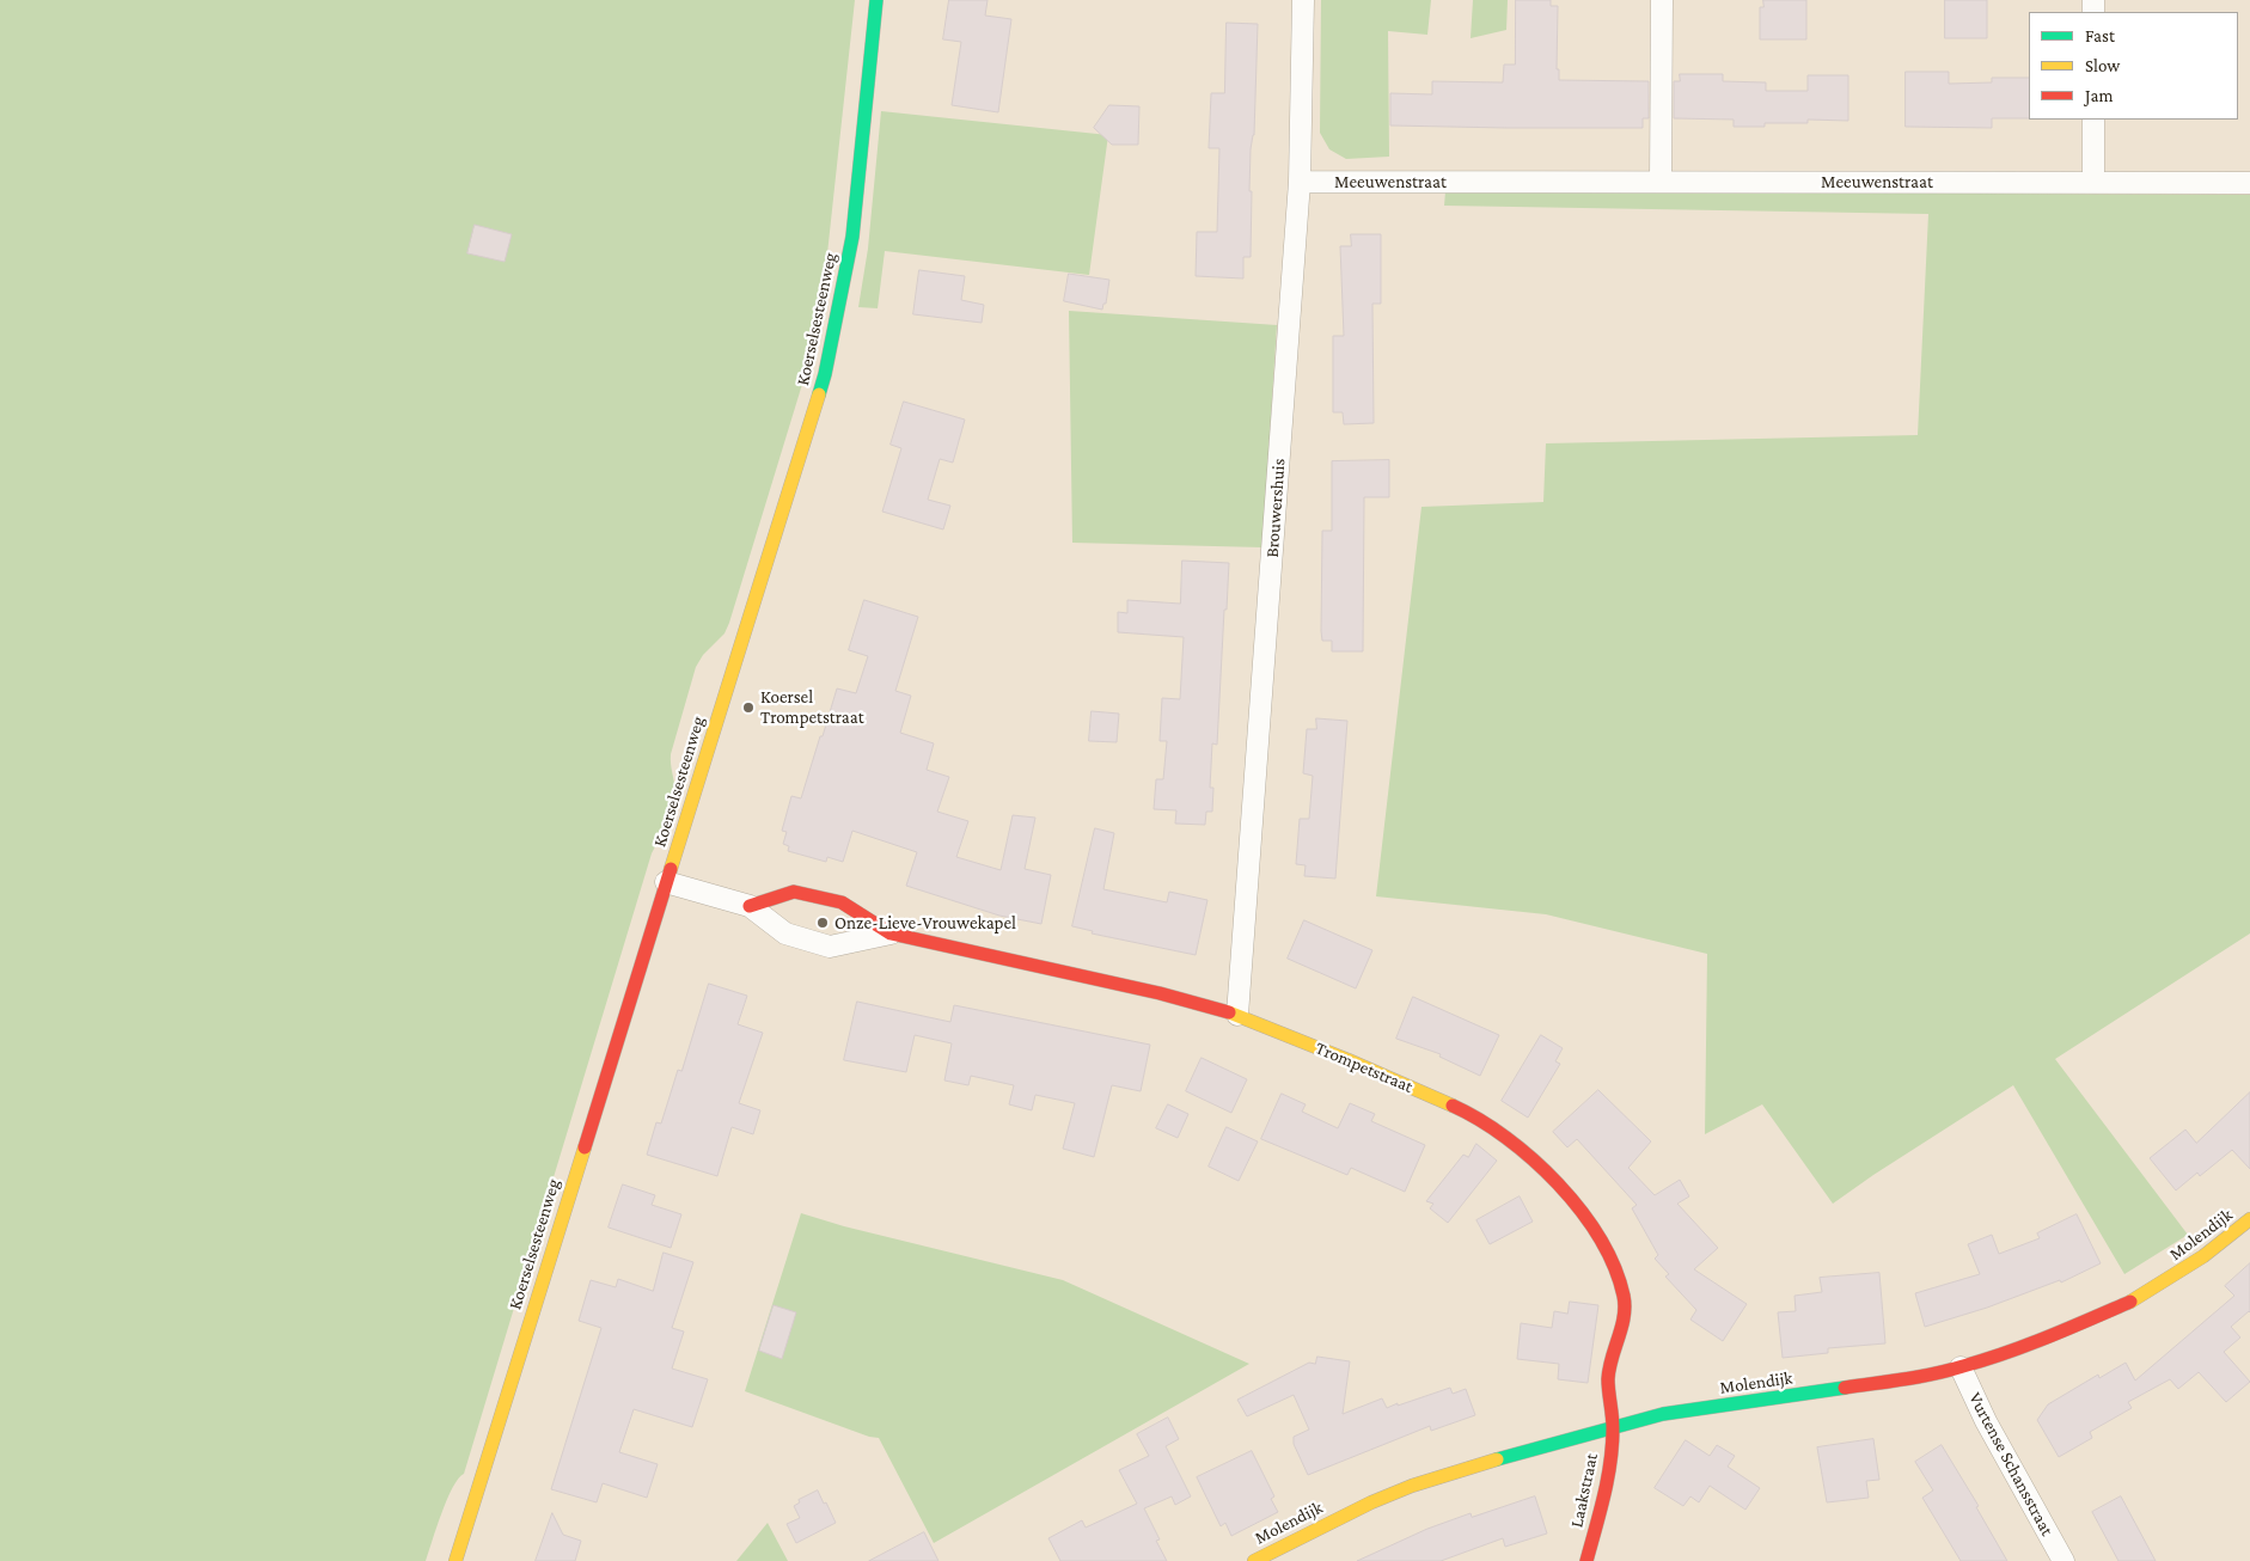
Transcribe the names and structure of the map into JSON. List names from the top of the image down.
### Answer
{
  "streets": {
    "street": [
      "Meeuwenstraat",
      "Koerselsesteenweg",
      "Brouwershuis",
      "Trompetstraat",
      "Molendijk",
      "Vurtense Schansstraat",
      "Laakstraat"
    ]
  },
  "crossings": [
    ["Meeuwenstraat", "Brouwershuis"],
    ["Koerselsesteenweg", "Trompetstraat"],
    ["Brouwershuis", "Trompetstraat"],
    ["Trompetstraat", "Molendijk"],
    ["Trompetstraat", "Laakstraat"],
    ["Molendijk", "Vurtense Schansstraat"],
    ["Molendijk", "Laakstraat"]
  ],
  "places": ["Koersel Trompetstraat", "Onze-Lieve-Vrouwekapel"],
  "legend": ["Fast", "Slow", "Jam"]
}
